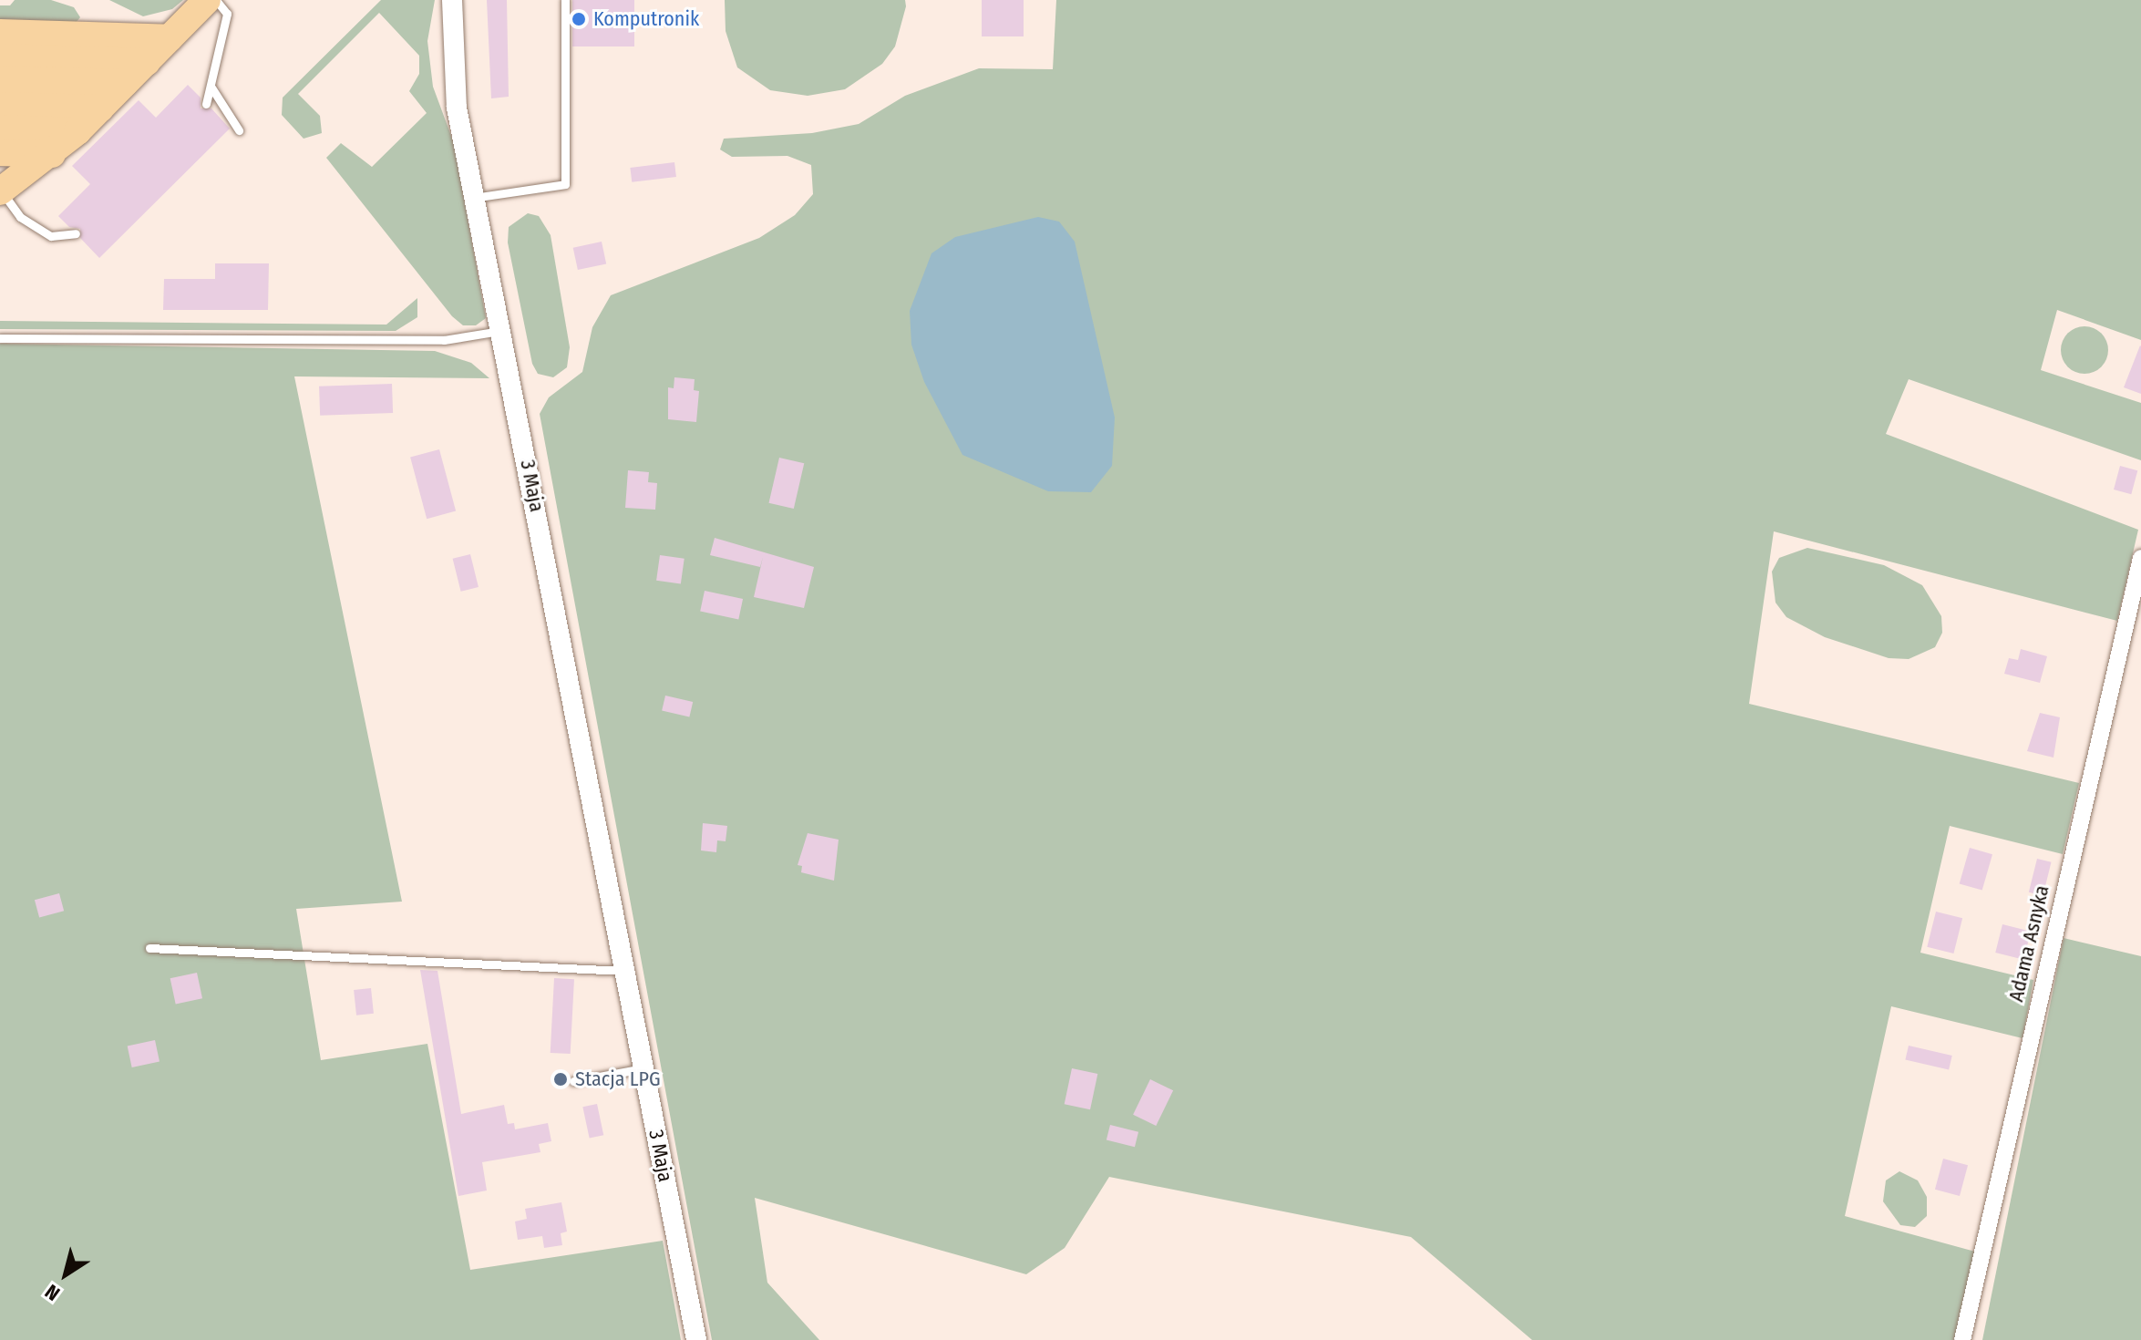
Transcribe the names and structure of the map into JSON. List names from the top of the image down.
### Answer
{
  "streets": {
    "street": ["3 Maja", "Adama Asnyka"]
  },
  "places": ["Komputronik", "Stacja LPG"],
  "north": "bottom left"
}
